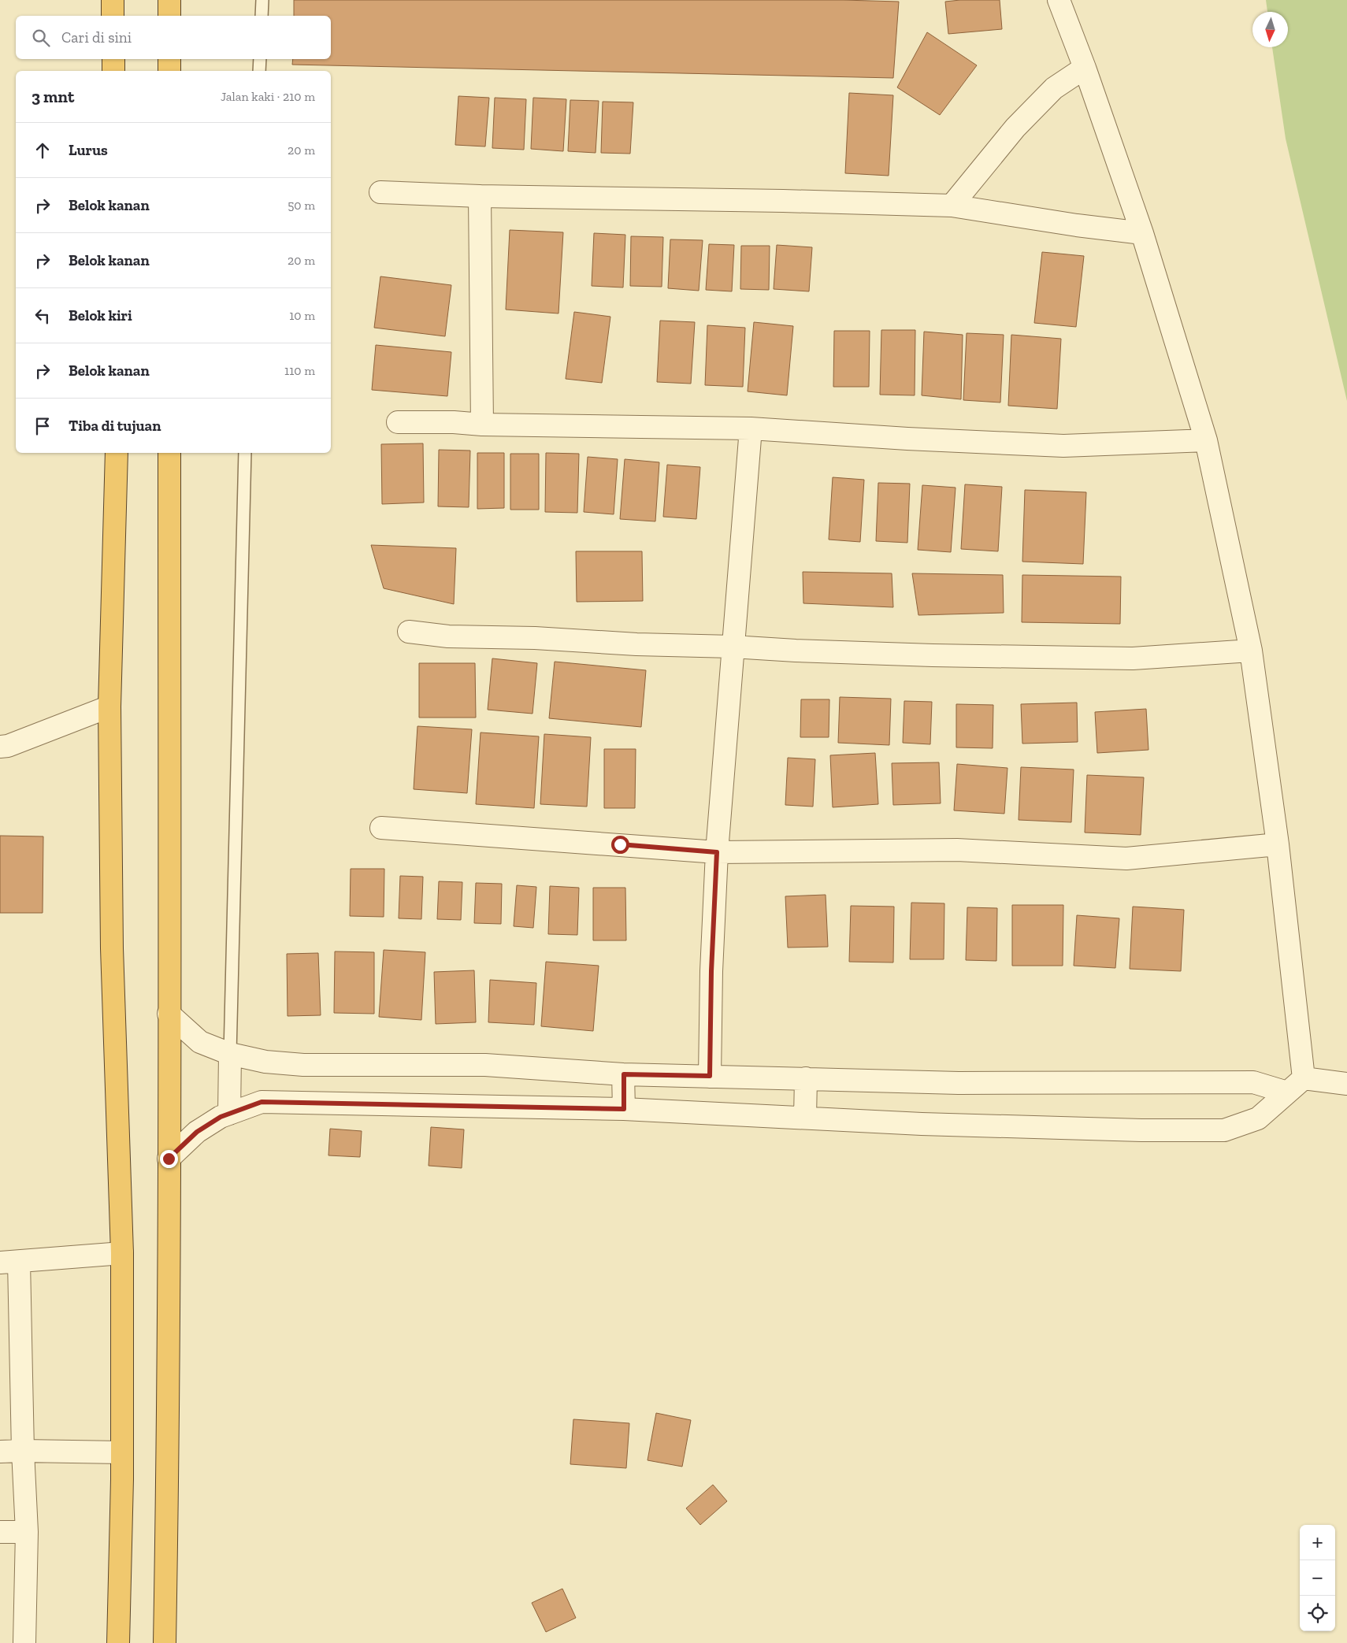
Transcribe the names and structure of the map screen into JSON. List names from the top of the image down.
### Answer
{
  "north": "bottom",
  "page": {
    "search": "Cari di sini",
    "heading": ["3 mnt", "Jalan kaki · 210 m"],
    "list": [
      ["Lurus", "20 m"],
      ["Belok kanan", "50 m"],
      ["Belok kanan", "20 m"],
      ["Belok kiri", "10 m"],
      ["Belok kanan", "110 m"],
      "Tiba di tujuan"
    ],
    "map_buttons": ["+", "−"]
  }
}
